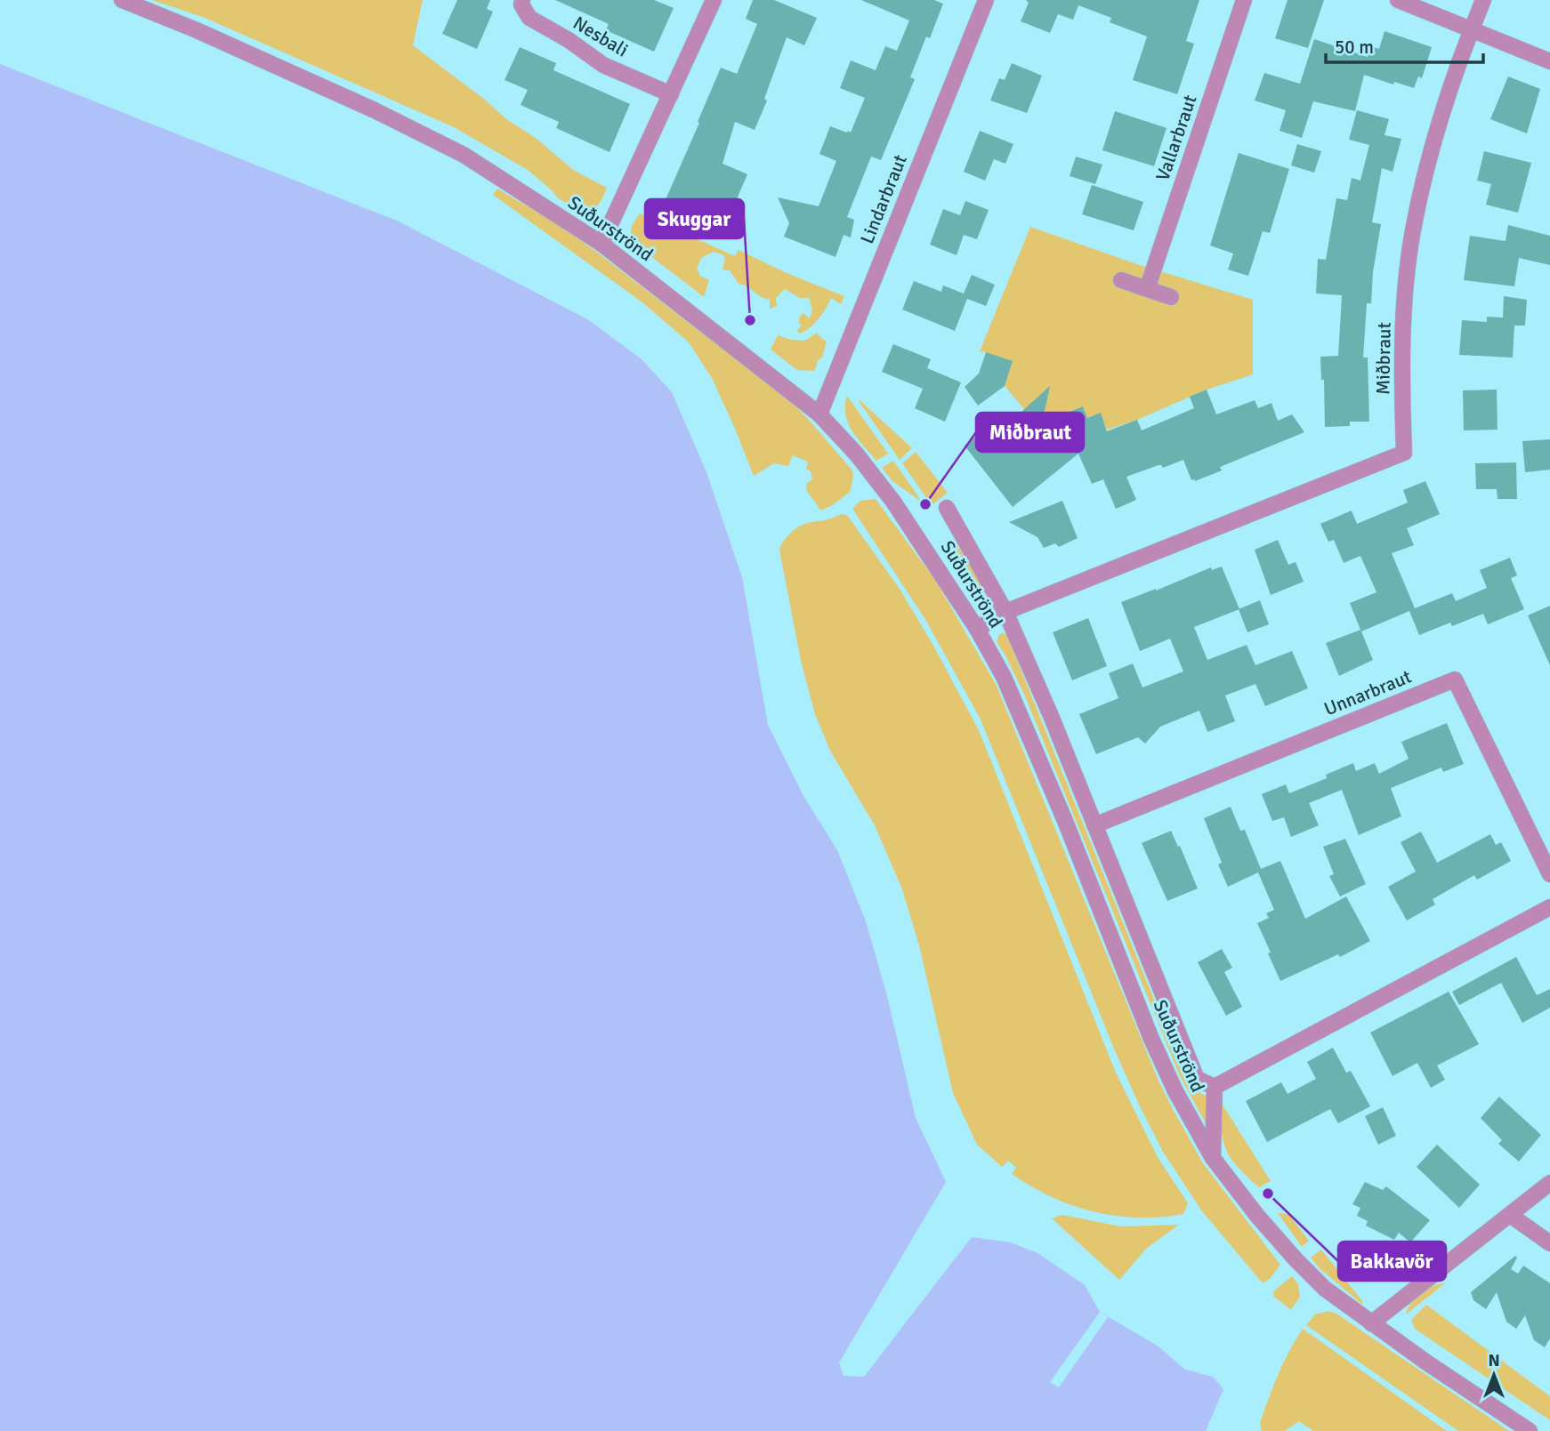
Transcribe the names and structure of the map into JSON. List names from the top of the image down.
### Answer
{
  "streets": {
    "street": [
      "Nesbali",
      "Vallarbraut",
      "Lindarbraut",
      "Suðurströnd",
      "Miðbraut",
      "Unnarbraut"
    ]
  },
  "crossings": [
    ["Lindarbraut", "Suðurströnd"],
    ["Suðurströnd", "Miðbraut"]
  ],
  "places": ["Skuggar", "Miðbraut", "Bakkavör"],
  "scale_bar": "50 m",
  "north": "top"
}
